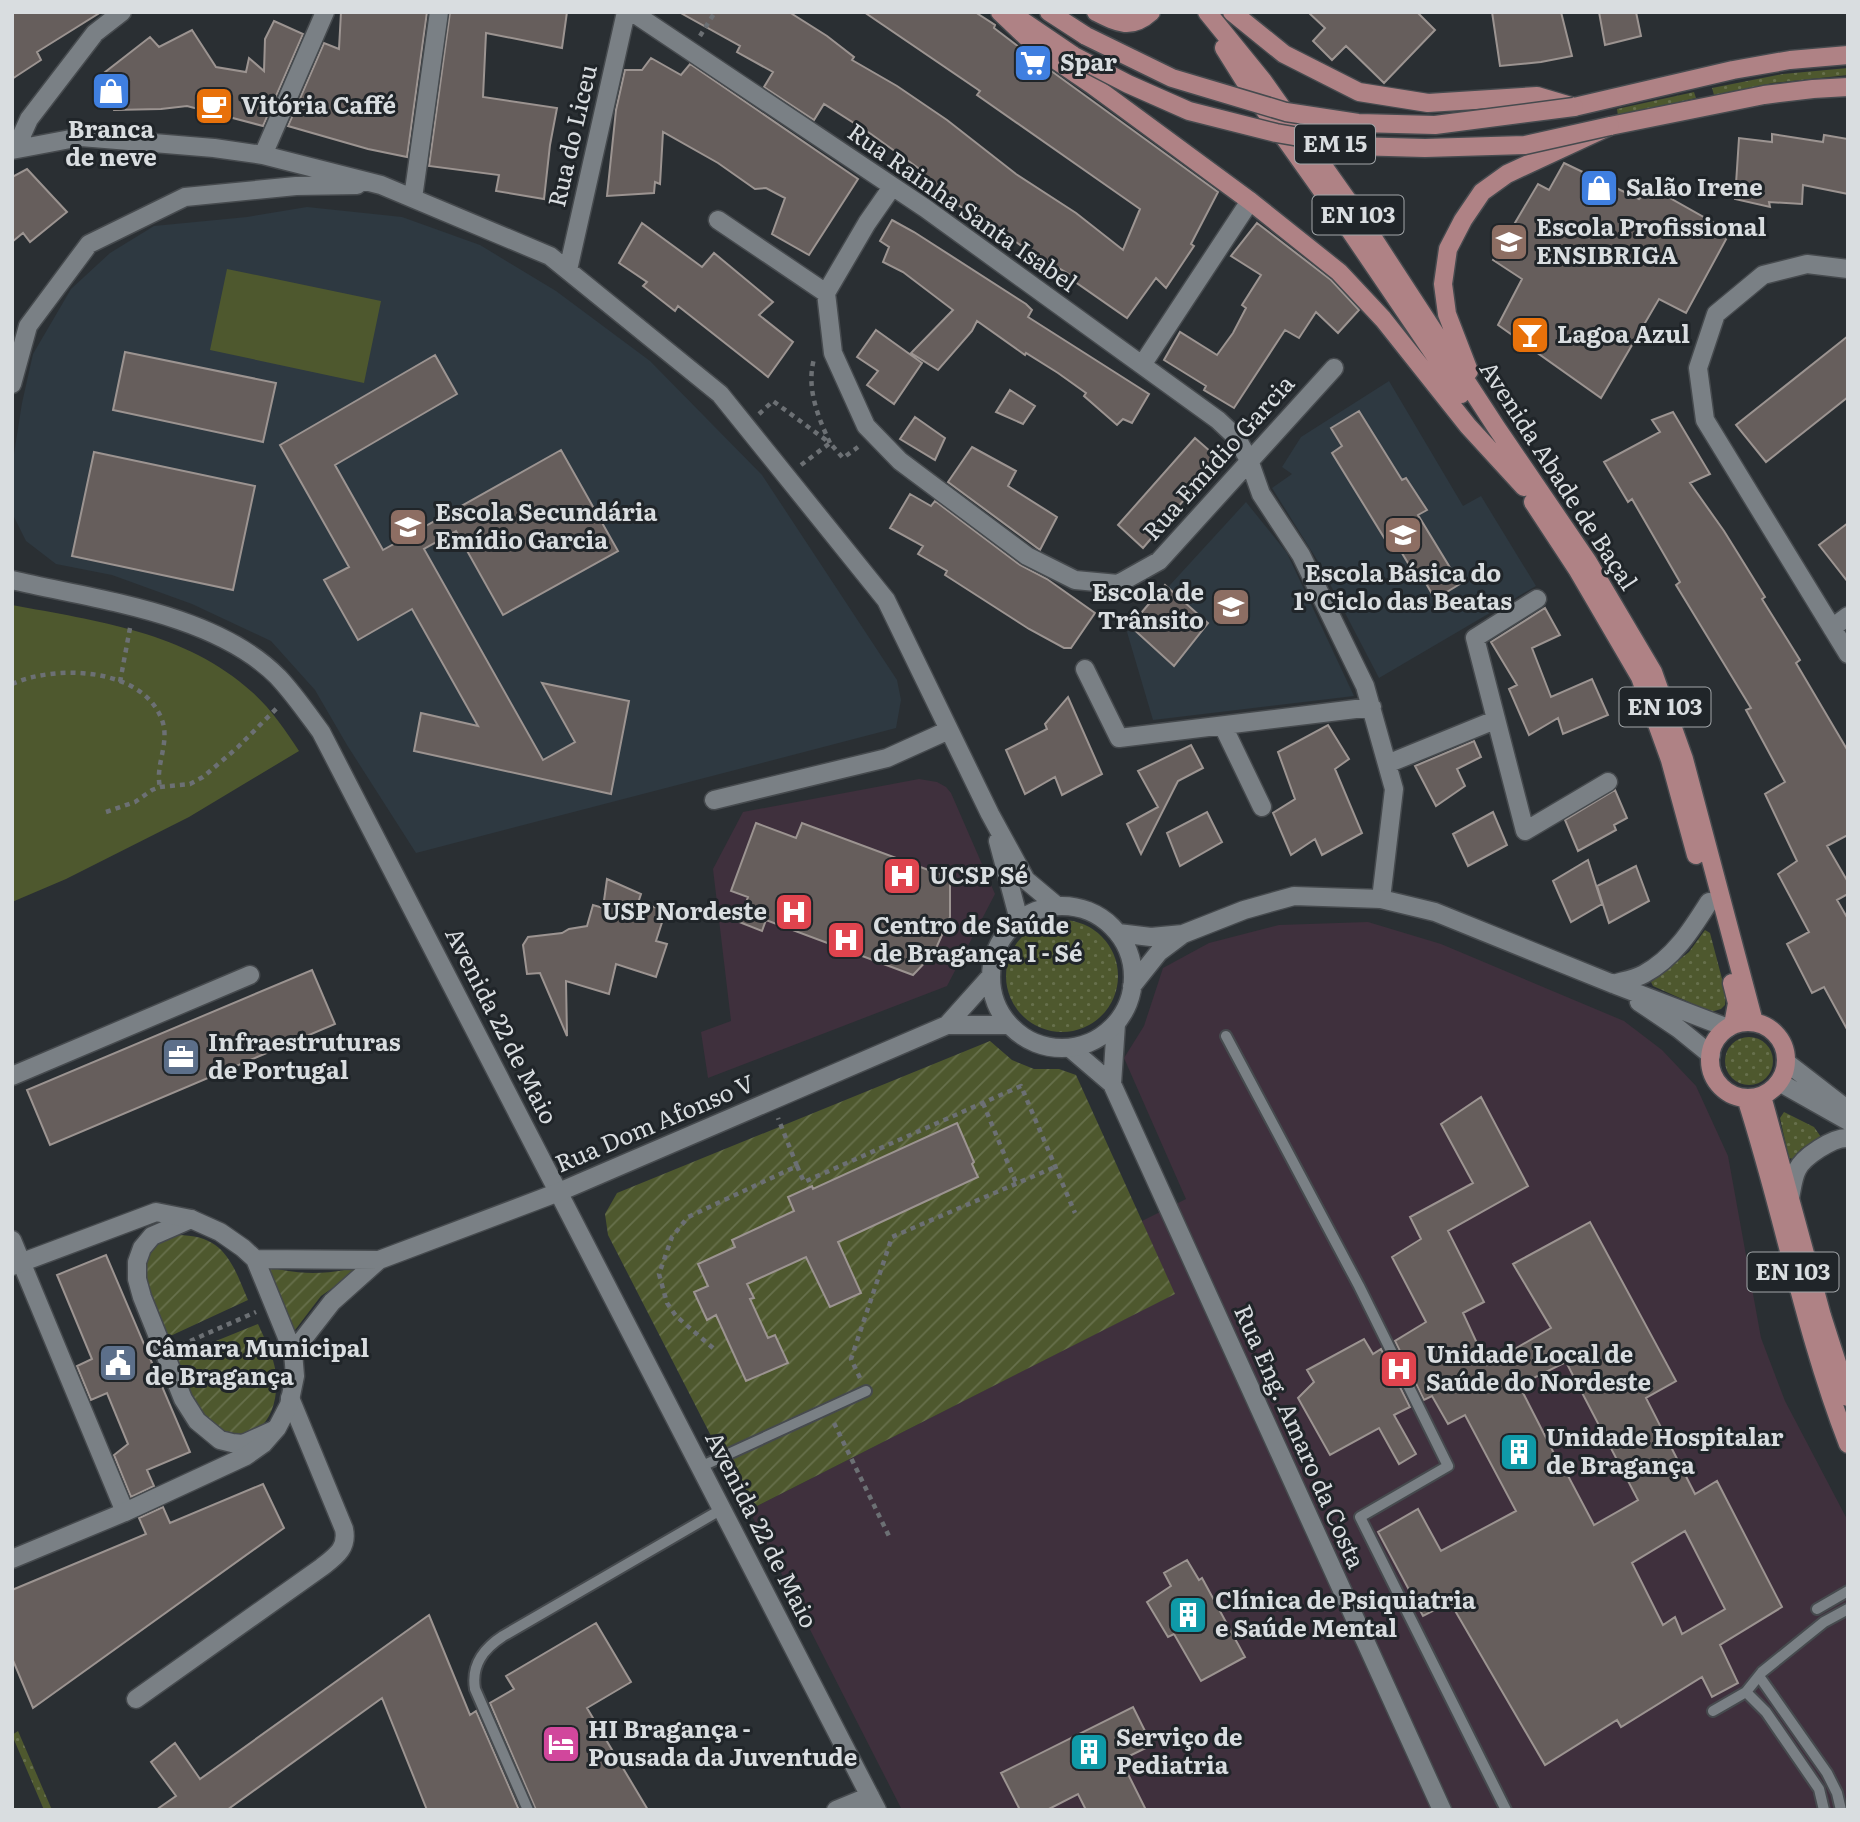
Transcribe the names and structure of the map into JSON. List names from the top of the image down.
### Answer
{
  "streets": {
    "main road": ["EM 15", "EN 103", "Avenida Abade de Baçal"],
    "street": [
      "Rua do Liceu",
      "Rua Rainha Santa Isabel",
      "Rua Emídio Garcia",
      "Avenida 22 de Maio",
      "Rua Dom Afonso V",
      "Rua Eng. Amaro da Costa"
    ]
  },
  "crossings": [
    ["Rua Rainha Santa Isabel", "Rua Emídio Garcia"],
    ["EN 103", "Avenida Abade de Baçal"],
    ["Avenida 22 de Maio", "Rua Dom Afonso V"],
    ["Rua Dom Afonso V", "Rua Eng. Amaro da Costa"]
  ],
  "places": {
    "supermarket": ["Spar"],
    "shop": ["Branca de neve", "Salão Irene"],
    "cafe": ["Vitória Caffé"],
    "school or university": [
      "Escola Profissional ENSIBRIGA",
      "Escola Secundária Emídio Garcia",
      "Escola Básica do 1º Ciclo das Beatas",
      "Escola de Trânsito"
    ],
    "bar": ["Lagoa Azul"],
    "hospital": [
      "UCSP Sé",
      "USP Nordeste",
      "Centro de Saúde de Bragança I - Sé",
      "Unidade Local de Saúde do Nordeste"
    ],
    "office": ["Infraestruturas de Portugal"],
    "public building": ["Câmara Municipal de Bragança"],
    "building": ["Unidade Hospitalar de Bragança", "Clínica de Psiquiatria e Saúde Mental", "Serviço de Pediatria"],
    "hotel": ["HI Bragança - Pousada da Juventude"]
  }
}
